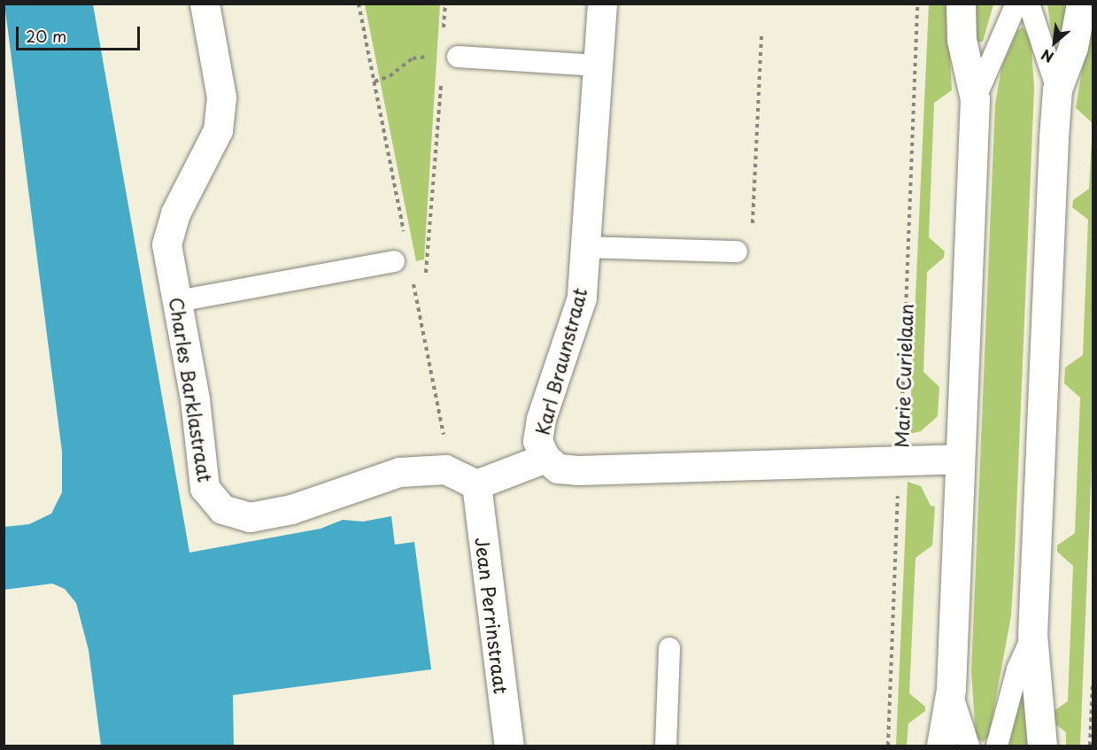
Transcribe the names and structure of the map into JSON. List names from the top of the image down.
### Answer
{
  "streets": {
    "street": ["Karl Braunstraat", "Charles Barklastraat", "Jean Perrinstraat"],
    "path": ["Marie Curielaan"]
  },
  "crossings": [
    ["Karl Braunstraat", "Marie Curielaan"],
    ["Charles Barklastraat", "Jean Perrinstraat"]
  ],
  "scale_bar": "20 m",
  "north": "bottom left"
}
